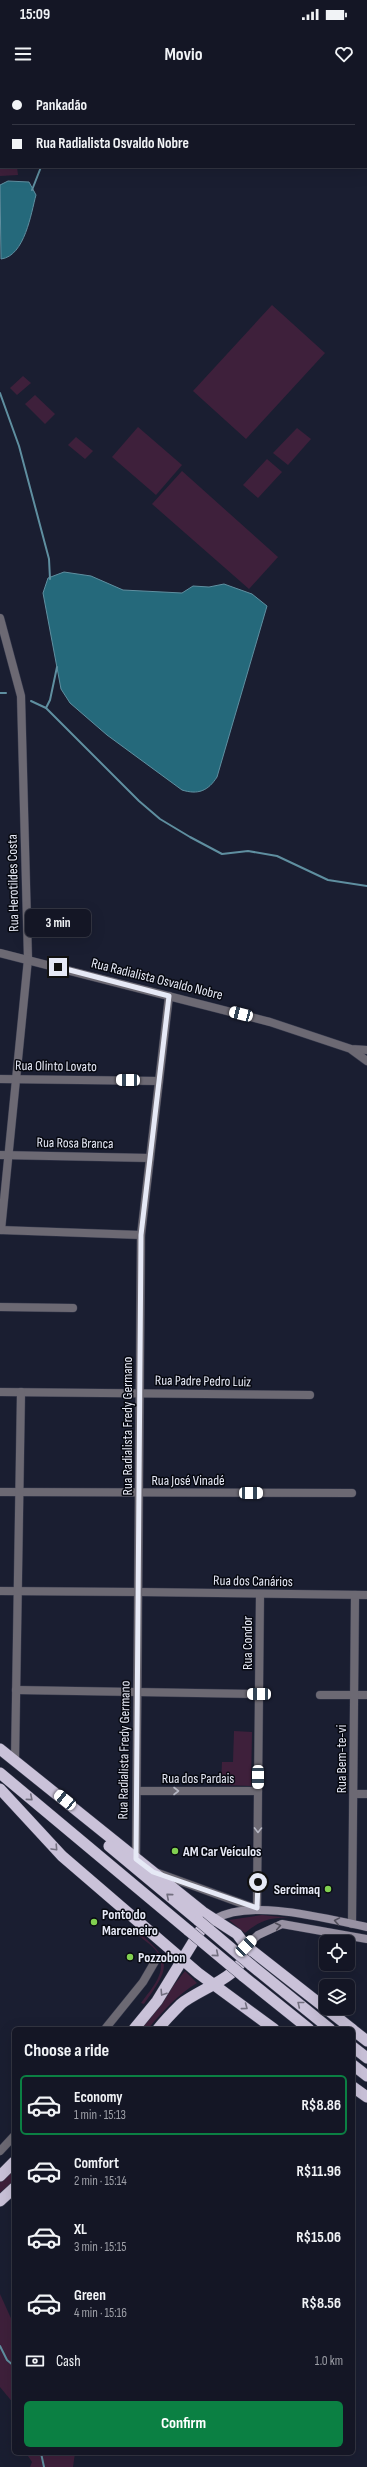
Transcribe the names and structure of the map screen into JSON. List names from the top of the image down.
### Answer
{
  "streets": {
    "street": [
      "Rua Herotildes Costa",
      "Rua Radialista Osvaldo Nobre",
      "Rua Olinto Lovato",
      "Rua Rosa Branca",
      "Rua Padre Pedro Luiz",
      "Rua Radialista Fredy Germano",
      "Rua José Vinadé",
      "Rua dos Canários",
      "Rua Condor",
      "Rua Bem-te-vi",
      "Rua dos Pardais"
    ]
  },
  "crossings": [
    ["Rua Herotildes Costa", "Rua Radialista Osvaldo Nobre"],
    ["Rua Herotildes Costa", "Rua Olinto Lovato"],
    ["Rua Herotildes Costa", "Rua Rosa Branca"],
    ["Rua Radialista Osvaldo Nobre", "Rua Radialista Fredy Germano"],
    ["Rua Olinto Lovato", "Rua Radialista Fredy Germano"],
    ["Rua Rosa Branca", "Rua Radialista Fredy Germano"],
    ["Rua Padre Pedro Luiz", "Rua Radialista Fredy Germano"],
    ["Rua Radialista Fredy Germano", "Rua José Vinadé"],
    ["Rua Radialista Fredy Germano", "Rua dos Canários"],
    ["Rua Radialista Fredy Germano", "Rua dos Pardais"],
    ["Rua dos Canários", "Rua Condor"],
    ["Rua dos Canários", "Rua Bem-te-vi"],
    ["Rua Condor", "Rua dos Pardais"]
  ],
  "one_way": ["Rua Condor", "Rua dos Pardais"],
  "places": [
    "AM Car Veículos",
    "Sercimaq",
    "Ponto do Marceneiro",
    "Pozzobon"
  ],
  "page": {
    "status": "15:09",
    "header": "Movio",
    "banner": ["Pankadão", "Rua Radialista Osvaldo Nobre"],
    "bubble": "3 min",
    "heading": "Choose a ride",
    "list": [
      {
        "name": "Economy",
        "note": "1 min · 15:13",
        "value": "R$8.86"
      },
      {
        "name": "Comfort",
        "note": "2 min · 15:14",
        "value": "R$11.96"
      },
      {
        "name": "XL",
        "note": "3 min · 15:15",
        "value": "R$15.06"
      },
      {
        "name": "Green",
        "note": "4 min · 15:16",
        "value": "R$8.56"
      }
    ],
    "pay": ["Cash", "1.0 km"],
    "buttons": "Confirm"
  }
}
